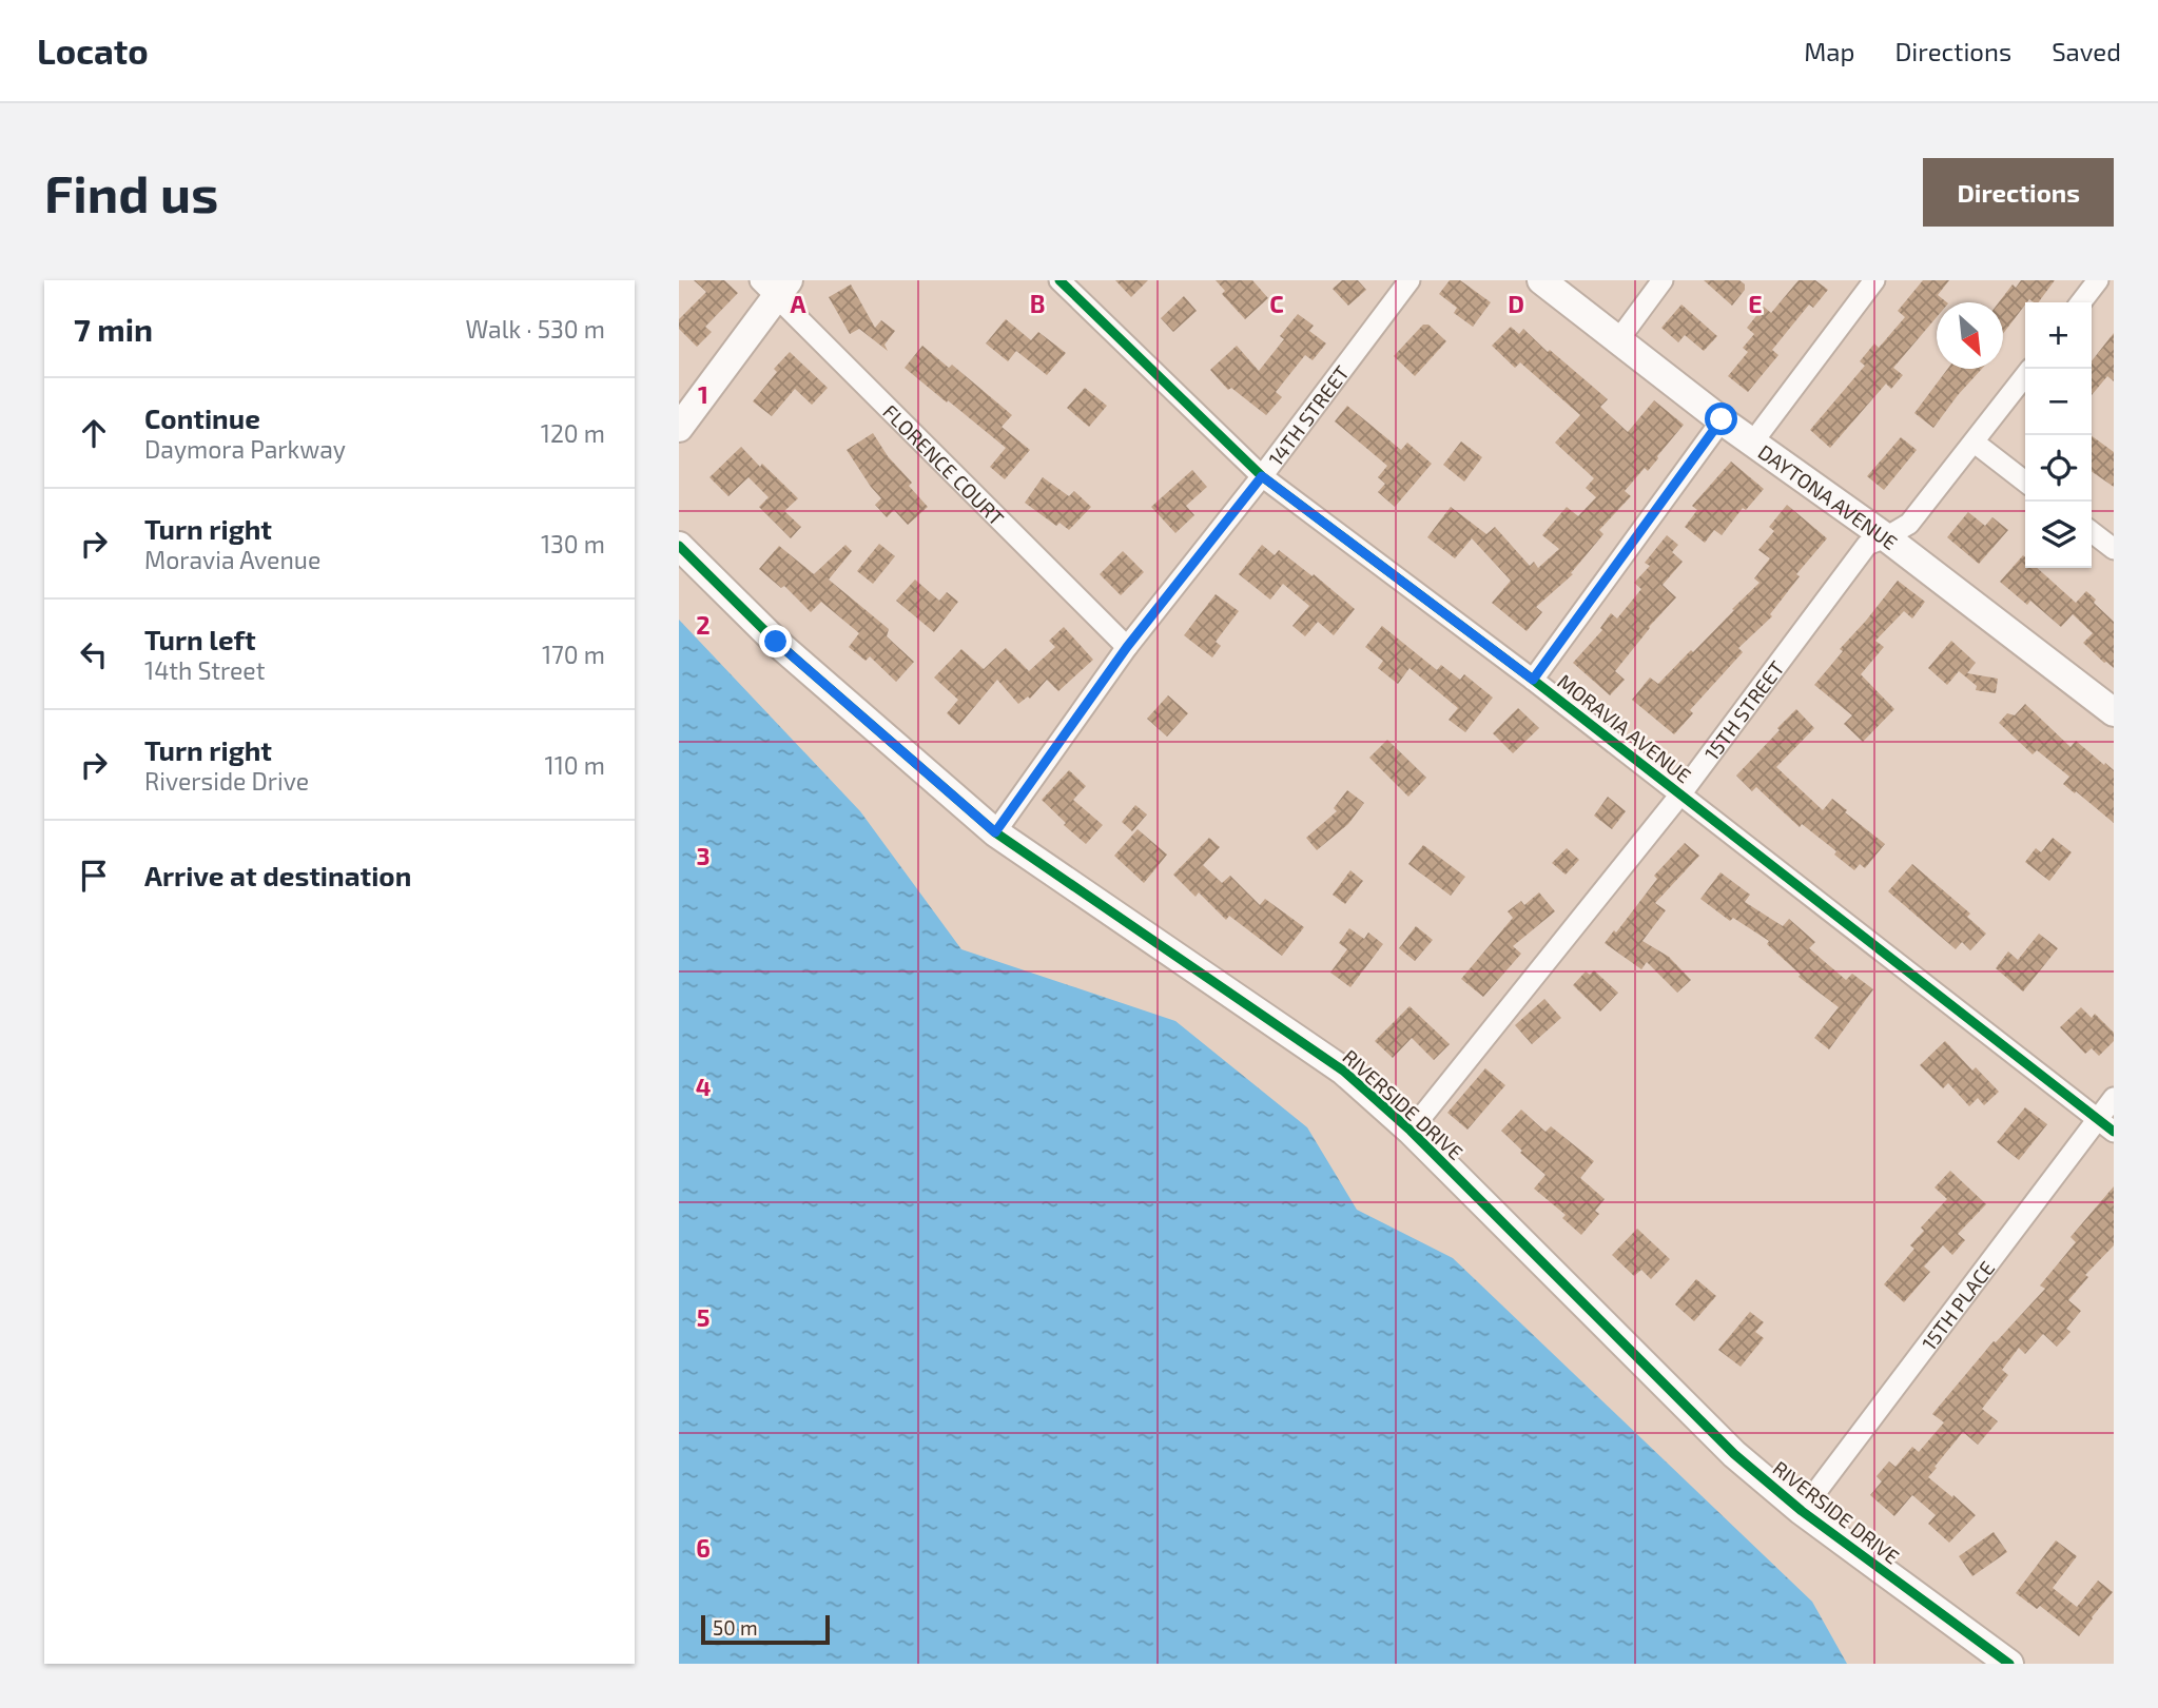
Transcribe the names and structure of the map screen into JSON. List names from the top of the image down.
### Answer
{
  "streets": {
    "street": [
      "14TH STREET",
      "FLORENCE COURT",
      "DAYTONA AVENUE",
      "15TH STREET",
      "MORAVIA AVENUE",
      "RIVERSIDE DRIVE",
      "15TH PLACE"
    ]
  },
  "crossings": [
    ["14TH STREET", "FLORENCE COURT"],
    ["14TH STREET", "MORAVIA AVENUE"],
    ["14TH STREET", "RIVERSIDE DRIVE"],
    ["DAYTONA AVENUE", "15TH STREET"],
    ["15TH STREET", "MORAVIA AVENUE"],
    ["15TH STREET", "RIVERSIDE DRIVE"],
    ["MORAVIA AVENUE", "15TH PLACE"],
    ["RIVERSIDE DRIVE", "15TH PLACE"]
  ],
  "scale_bar": "50 m",
  "north": "bottom right",
  "page": {
    "header": "Locato",
    "nav": ["Map", "Directions", "Saved"],
    "buttons": "Directions",
    "title": "Find us",
    "heading": ["7 min", "Walk · 530 m"],
    "map_buttons": ["+", "−"],
    "list": [
      ["Continue", "Daymora Parkway", "120 m"],
      ["Turn right", "Moravia Avenue", "130 m"],
      ["Turn left", "14th Street", "170 m"],
      ["Turn right", "Riverside Drive", "110 m"],
      "Arrive at destination"
    ],
    "scale": "50 m"
  },
  "grid": {
    "columns": [
      "A",
      "B",
      "C",
      "D",
      "E"
    ],
    "rows": [
      "1",
      "2",
      "3",
      "4",
      "5",
      "6"
    ]
  }
}
